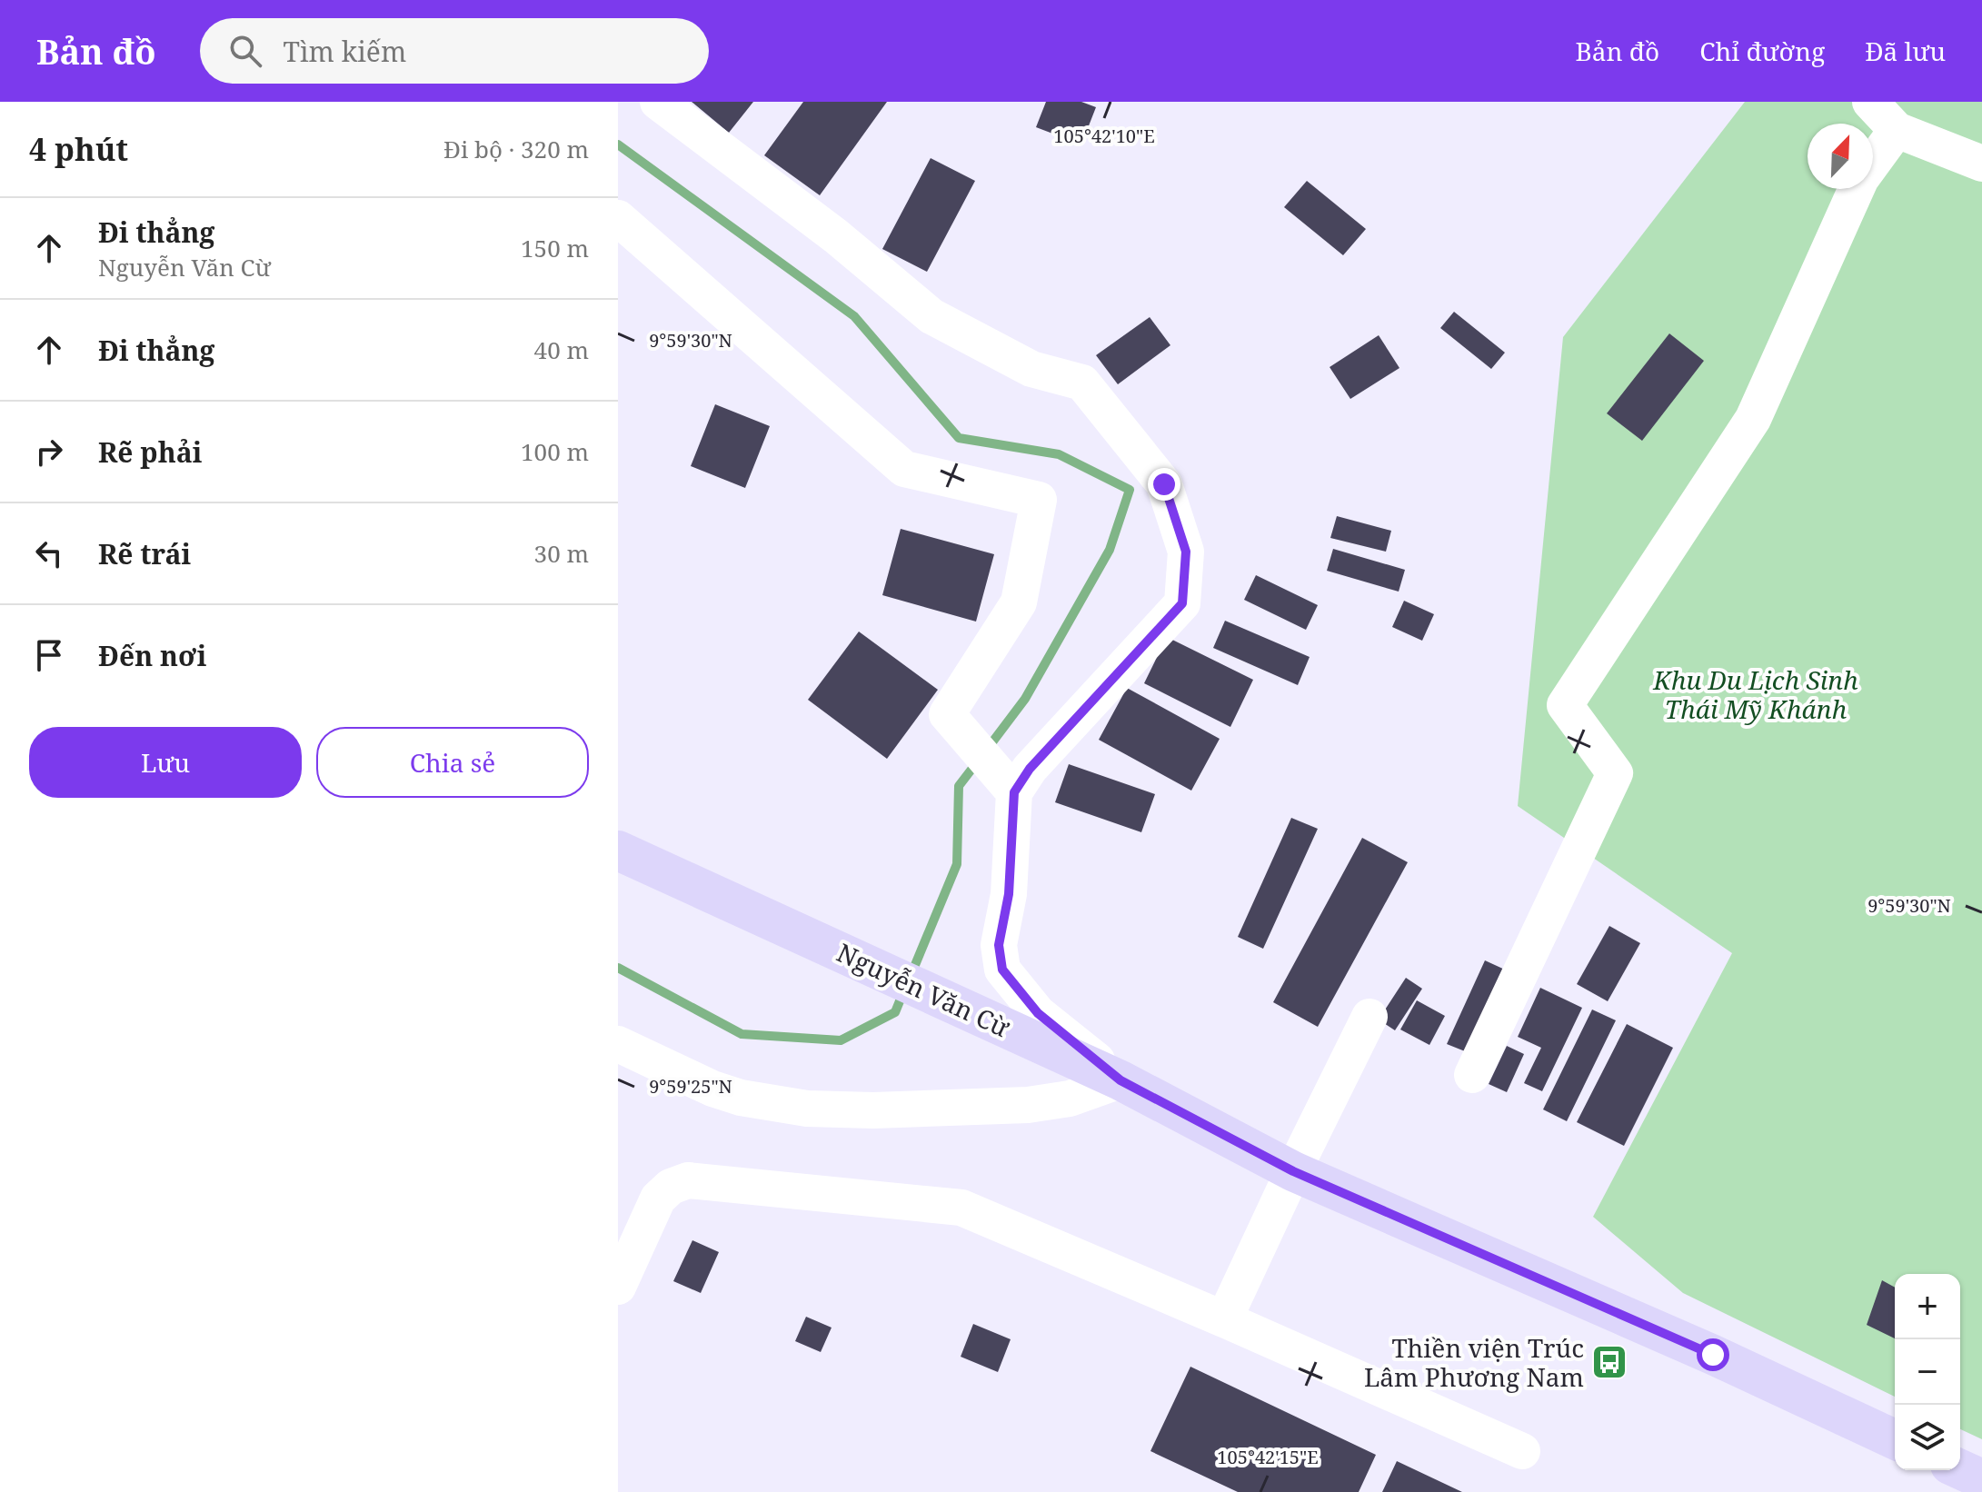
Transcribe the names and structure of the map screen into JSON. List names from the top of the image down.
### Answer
{
  "streets": {
    "main road": ["Nguyễn Văn Cừ"]
  },
  "parks": ["Khu Du Lịch Sinh Thái Mỹ Khánh"],
  "places": {
    "bus stop": ["Thiền viện Trúc Lâm Phương Nam"]
  },
  "north": "top right",
  "page": {
    "header": "Bản đồ",
    "search": "Tìm kiếm",
    "nav": ["Bản đồ", "Chỉ đường", "Đã lưu"],
    "heading": ["4 phút", "Đi bộ · 320 m"],
    "list": [
      ["Đi thẳng", "Nguyễn Văn Cừ", "150 m"],
      ["Đi thẳng", "40 m"],
      ["Rẽ phải", "100 m"],
      ["Rẽ trái", "30 m"],
      "Đến nơi"
    ],
    "buttons": ["Lưu", "Chia sẻ"],
    "map_buttons": ["+", "−"]
  },
  "coordinates": [
    "105°42'10\"E",
    "9°59'30\"N",
    "9°59'25\"N",
    "105°42'15\"E"
  ]
}
